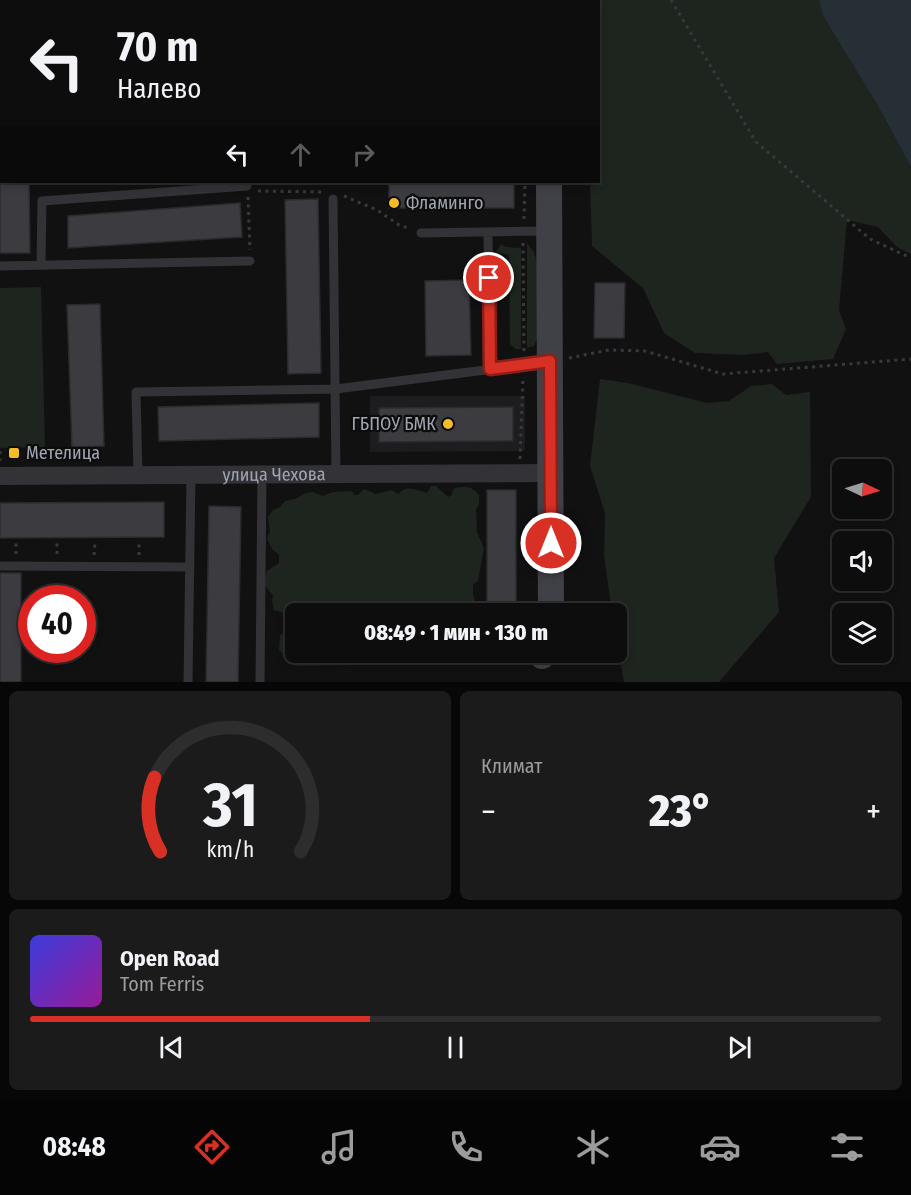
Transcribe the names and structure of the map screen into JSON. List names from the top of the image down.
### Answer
{
  "streets": {
    "street": ["улица Чехова"]
  },
  "places": {
    "other": ["Фламинго", "ГБПОУ БМК"],
    "transit": ["Метелица"]
  },
  "north": "right",
  "page": {
    "turn": ["70 m", "Налево"],
    "limit": "40",
    "trip": "08:49 · 1 мин · 130 m",
    "tile": "Климат",
    "heat": ["−", "23°", "+"],
    "song": ["Open Road", "Tom Ferris"],
    "tabs": "08:48",
    "gauge": ["31", "km/h"]
  }
}
